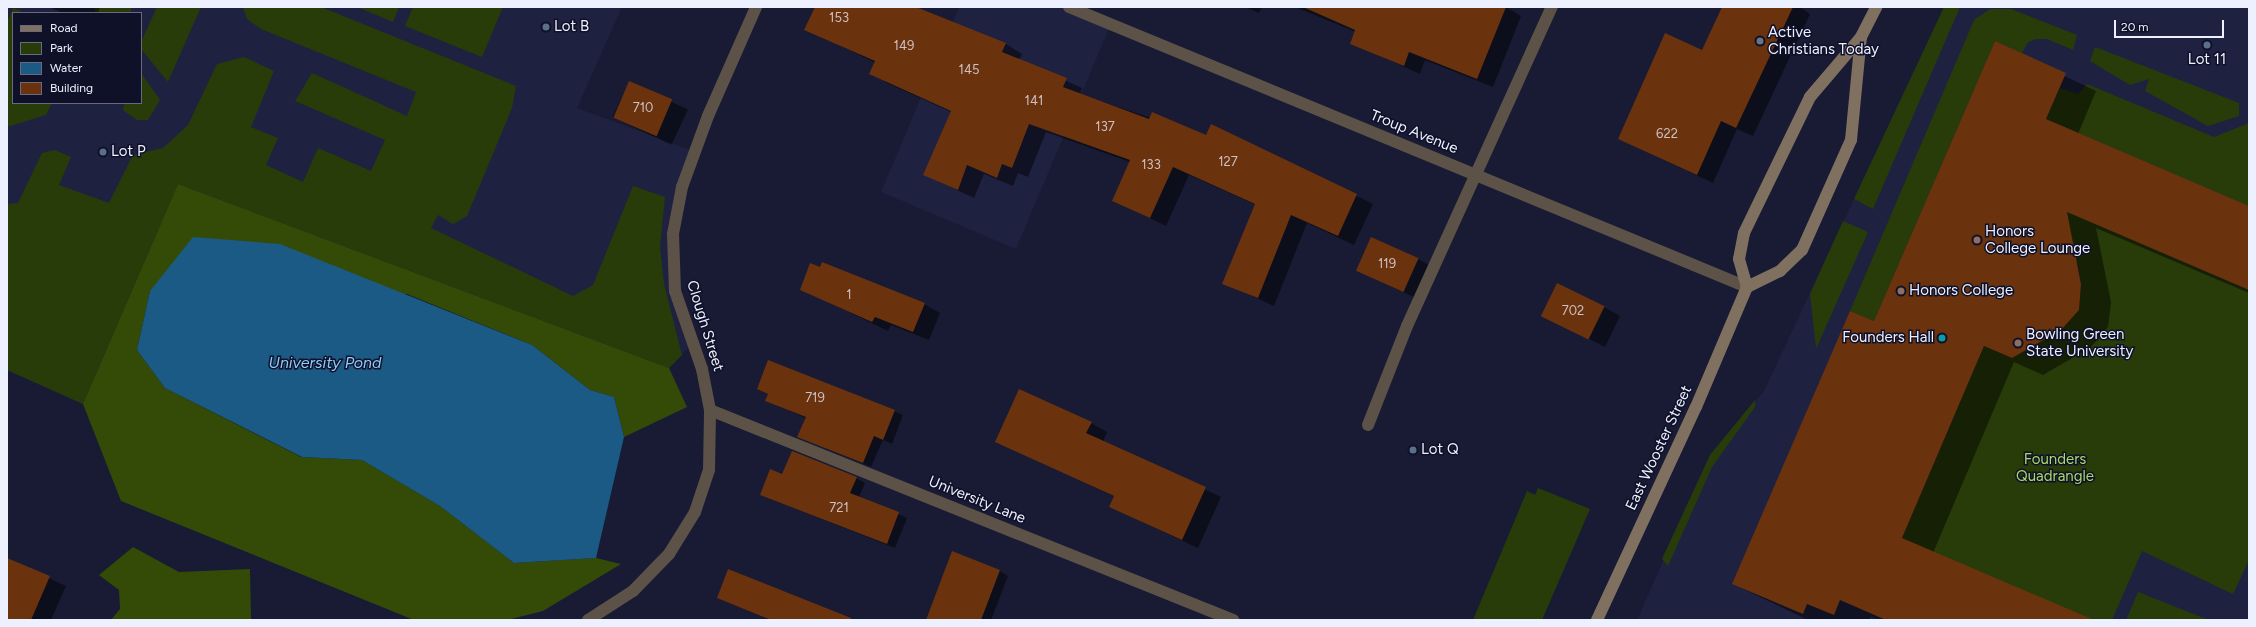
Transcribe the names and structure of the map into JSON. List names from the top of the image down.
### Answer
{
  "streets": {
    "main road": ["East Wooster Street"],
    "street": ["Troup Avenue", "Clough Street", "University Lane"]
  },
  "crossings": [
    ["Troup Avenue", "East Wooster Street"],
    ["Clough Street", "University Lane"]
  ],
  "water": ["University Pond"],
  "parks": ["Founders Quadrangle"],
  "places": [
    "Lot B",
    "Active Christians Today",
    "Lot 11",
    "Lot P",
    "Honors College Lounge",
    "Honors College",
    "Founders Hall",
    "Bowling Green State University",
    "Lot Q"
  ],
  "house_numbers": [
    "153",
    "149",
    "145",
    "141",
    "710",
    "137",
    "622",
    "127",
    "133",
    "119",
    "1",
    "702",
    "719",
    "721"
  ],
  "legend": [
    "Road",
    "Park",
    "Water",
    "Building"
  ],
  "scale_bar": "20 m"
}
